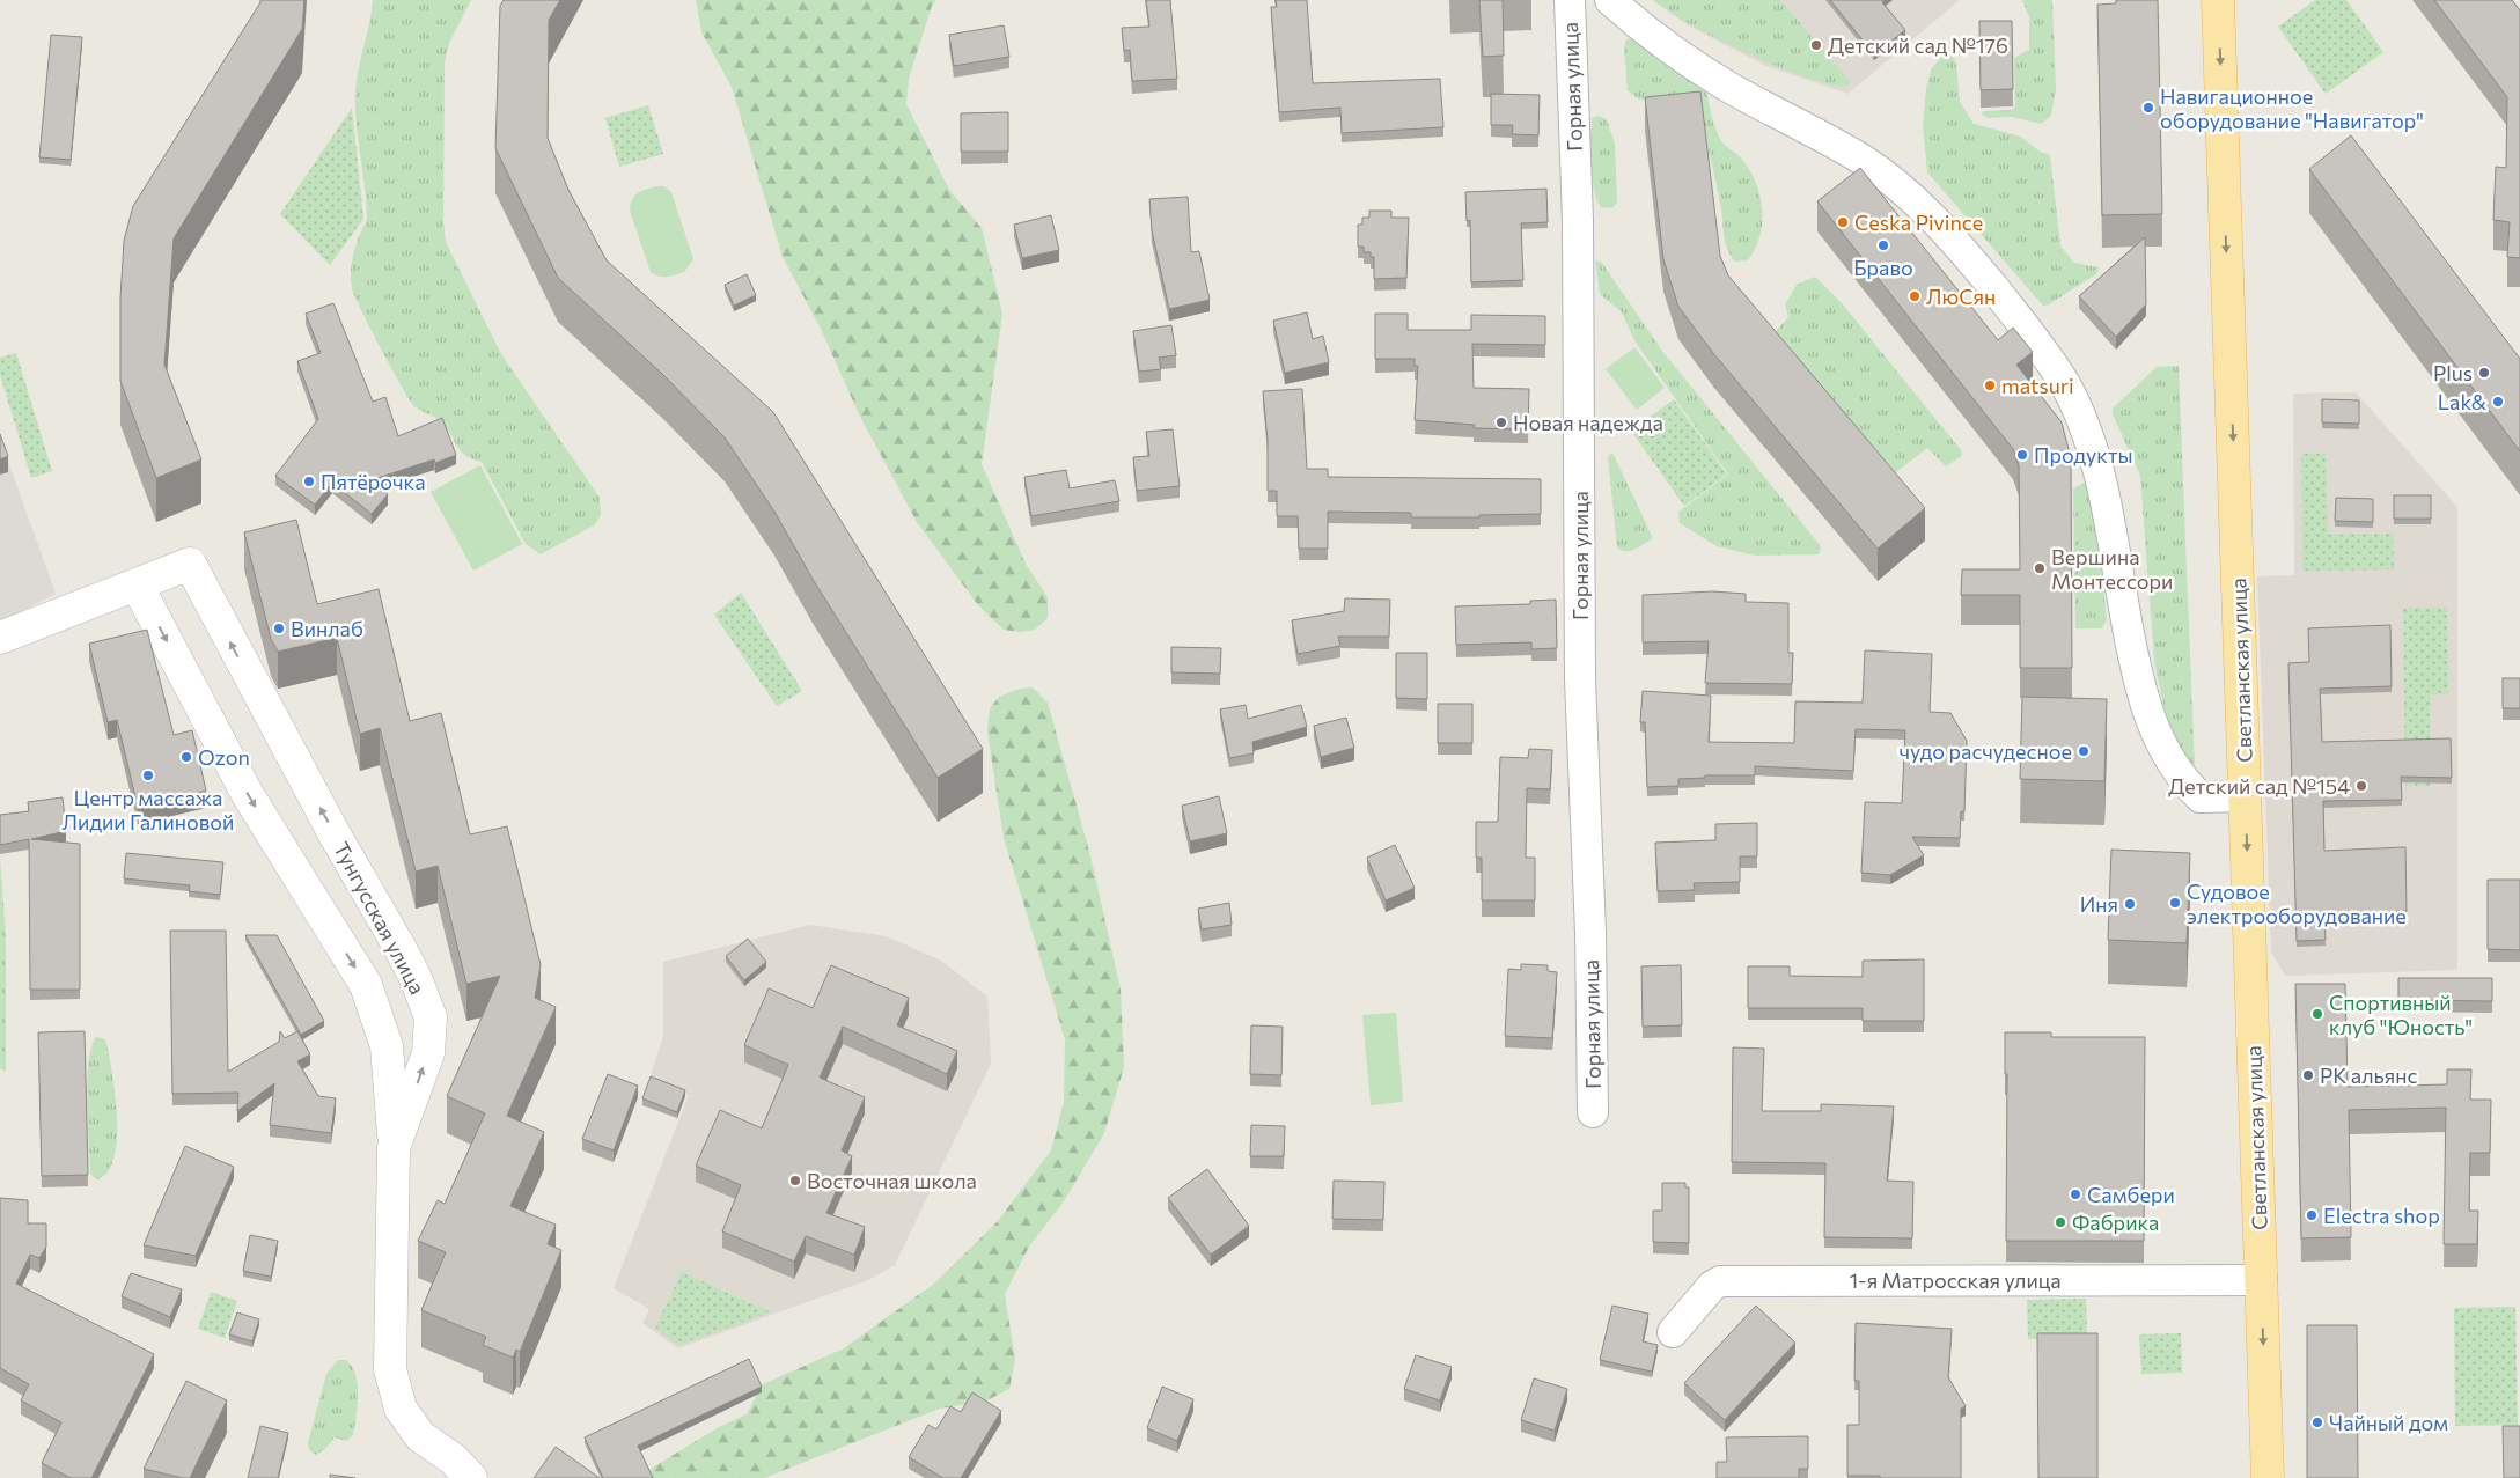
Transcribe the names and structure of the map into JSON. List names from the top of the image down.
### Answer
{
  "streets": {
    "main road": ["Светланская улица", "Тунгусская улица"],
    "street": ["Горная улица", "1-я Матросская улица"]
  },
  "crossings": [
    ["Светланская улица", "1-я Матросская улица"]
  ],
  "one_way": ["Светланская улица"],
  "places": [
    "Детский сад №176",
    "Навигационное оборудование \"Навигатор\"",
    "Ceska Pivince",
    "Браво",
    "ЛюСян",
    "Plus",
    "matsuri",
    "Lak&",
    "Новая надежда",
    "Продукты",
    "Пятёрочка",
    "Вершина Монтессори",
    "Винлаб",
    "чудо расчудесное",
    "Ozon",
    "Центр массажа Лидии Галиновой",
    "Детский сад №154",
    "Судовое электрооборудование",
    "Иня",
    "Спортивный клуб \"Юность\"",
    "РК альянс",
    "Восточная школа",
    "Самбери",
    "Electra shop",
    "Фабрика",
    "Чайный дом"
  ]
}
